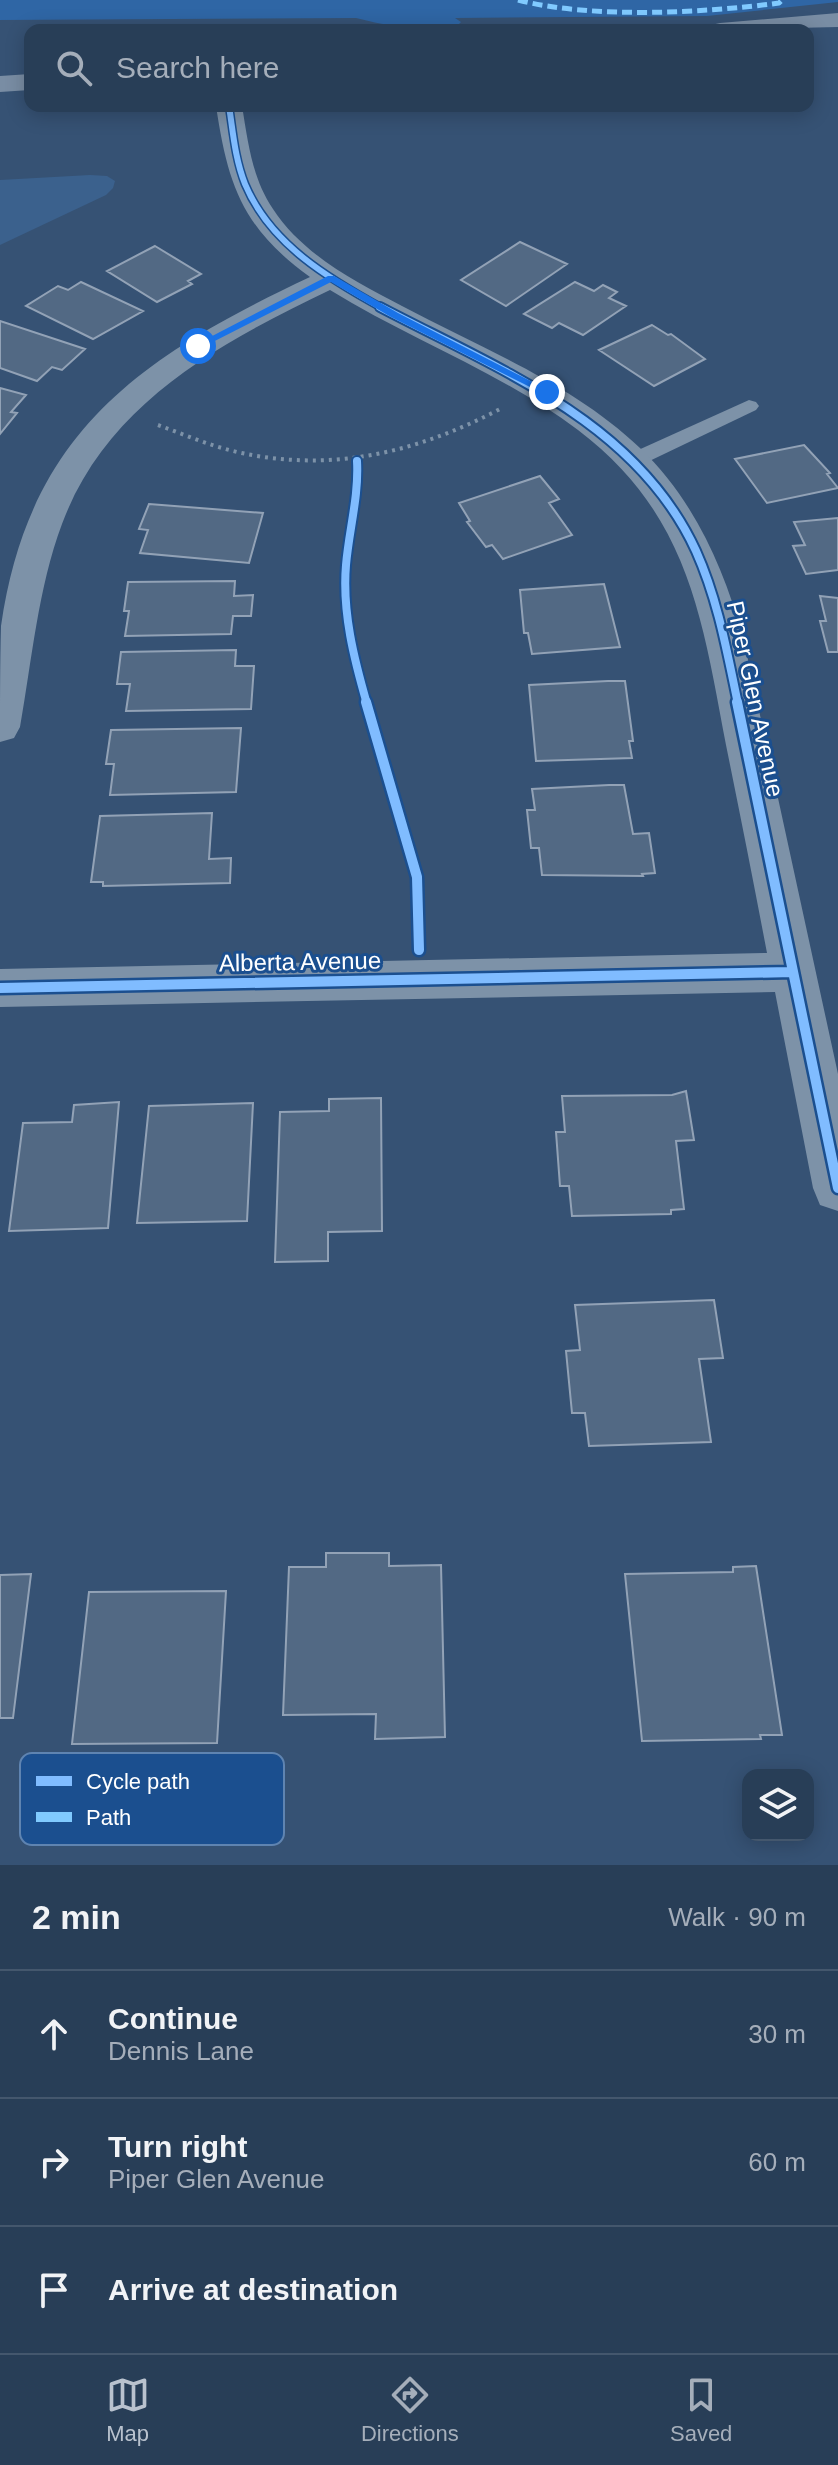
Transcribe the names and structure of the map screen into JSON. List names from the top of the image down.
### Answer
{
  "streets": {
    "street": ["Piper Glen Avenue", "Alberta Avenue"]
  },
  "crossings": [
    ["Piper Glen Avenue", "Alberta Avenue"]
  ],
  "legend": ["Cycle path", "Path"],
  "page": {
    "search": "Search here",
    "heading": ["2 min", "Walk · 90 m"],
    "list": [
      ["Continue", "Dennis Lane", "30 m"],
      ["Turn right", "Piper Glen Avenue", "60 m"],
      "Arrive at destination"
    ],
    "nav": ["Map", "Directions", "Saved"]
  }
}
